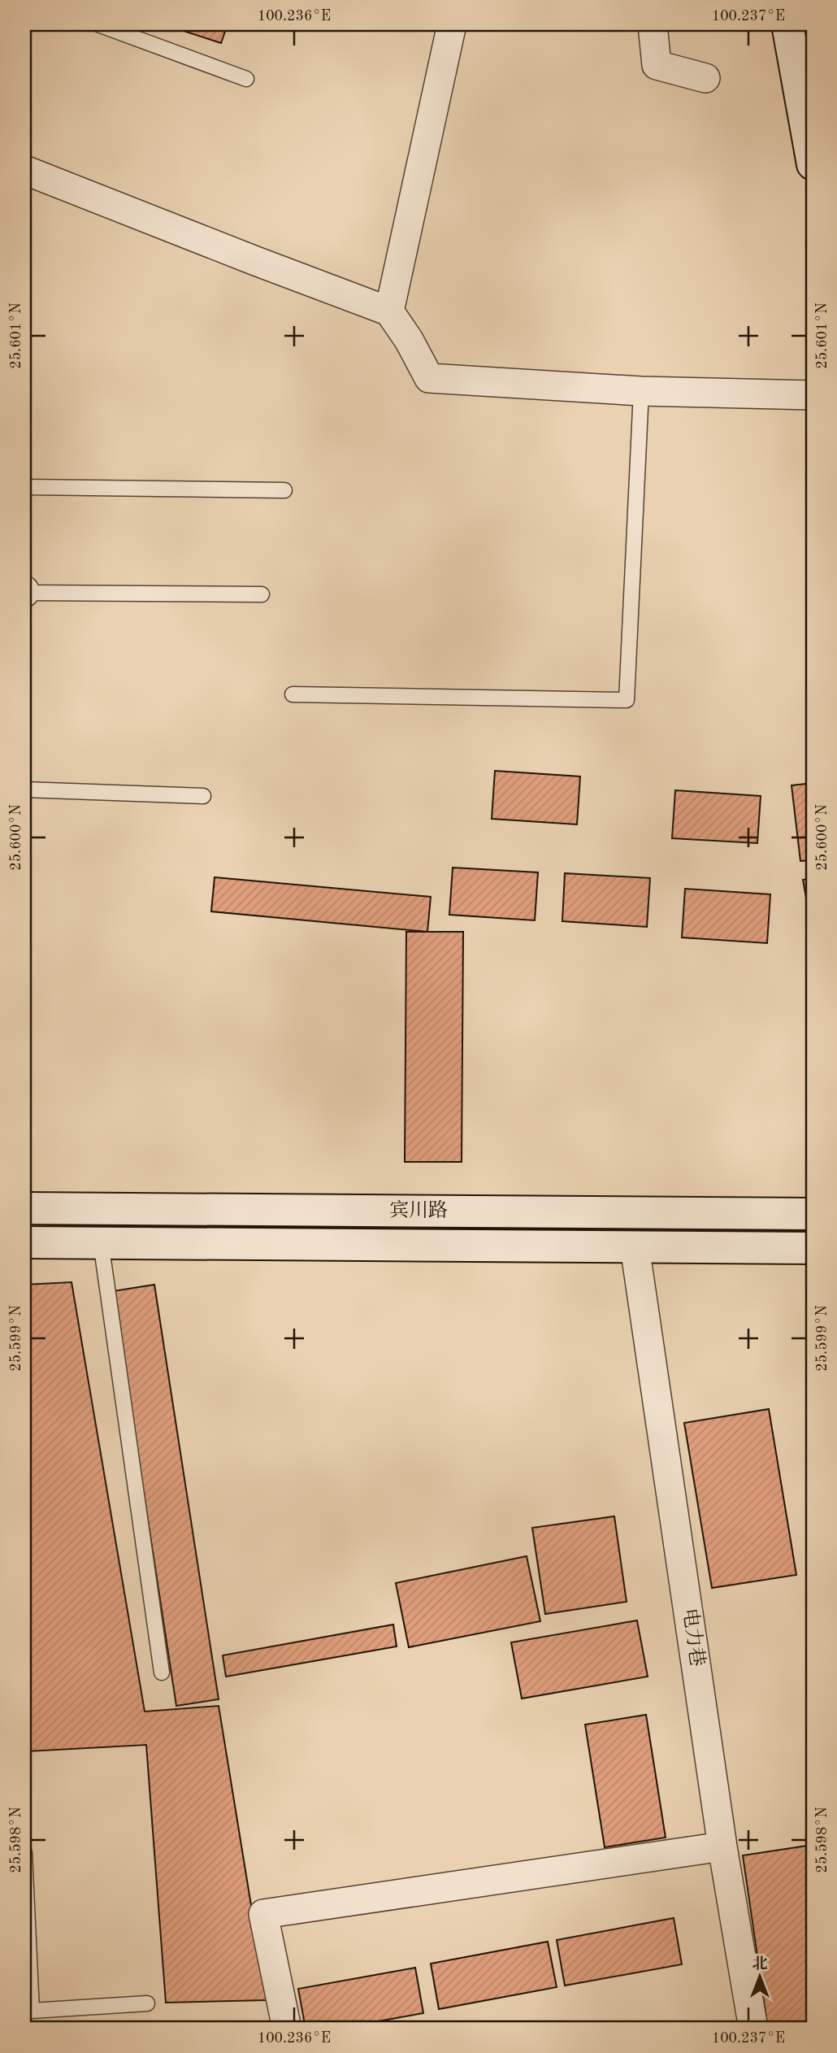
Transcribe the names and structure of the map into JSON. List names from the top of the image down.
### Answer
{
  "streets": {
    "main road": ["宾川路"],
    "street": ["电力巷"]
  },
  "crossings": [
    ["宾川路", "电力巷"]
  ],
  "north": "top",
  "coordinates": [
    "100.236°E",
    "100.237°E",
    "25.601°N",
    "25.600°N",
    "25.599°N",
    "25.598°N"
  ]
}
